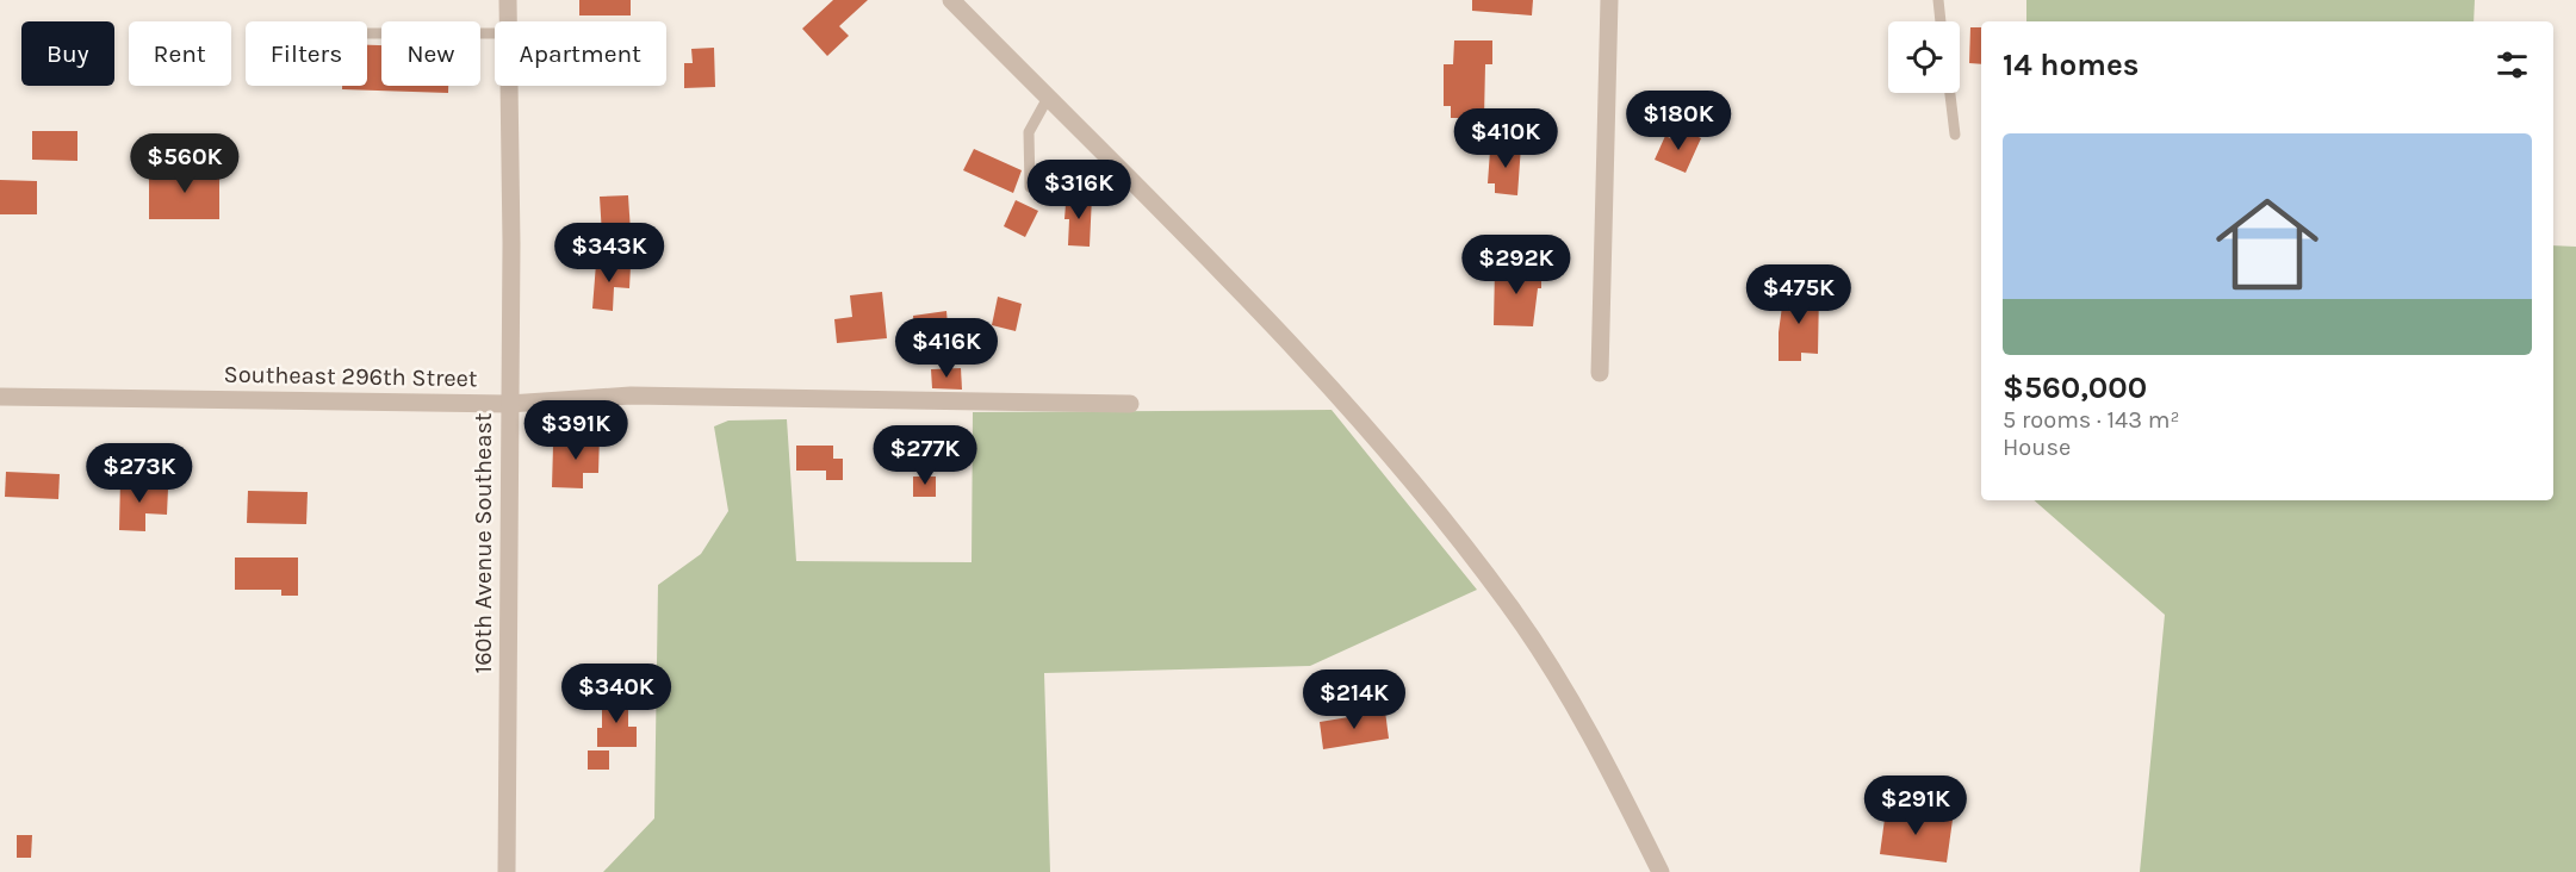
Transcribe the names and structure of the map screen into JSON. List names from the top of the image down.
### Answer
{
  "streets": {
    "street": ["Southeast 296th Street", "160th Avenue Southeast"]
  },
  "crossings": [
    ["Southeast 296th Street", "160th Avenue Southeast"]
  ],
  "page": {
    "chip": [
      "Buy",
      "Rent",
      "Filters",
      "New",
      "Apartment"
    ],
    "heading": "14 homes",
    "price": [
      "$180K",
      "$410K",
      "$560K",
      "$316K",
      "$343K",
      "$292K",
      "$475K",
      "$416K",
      "$391K",
      "$277K",
      "$273K",
      "$340K",
      "$214K",
      "$291K"
    ],
    "list": [
      {
        "name": "$560,000",
        "note": "5 rooms · 143 m² · House"
      }
    ]
  }
}
